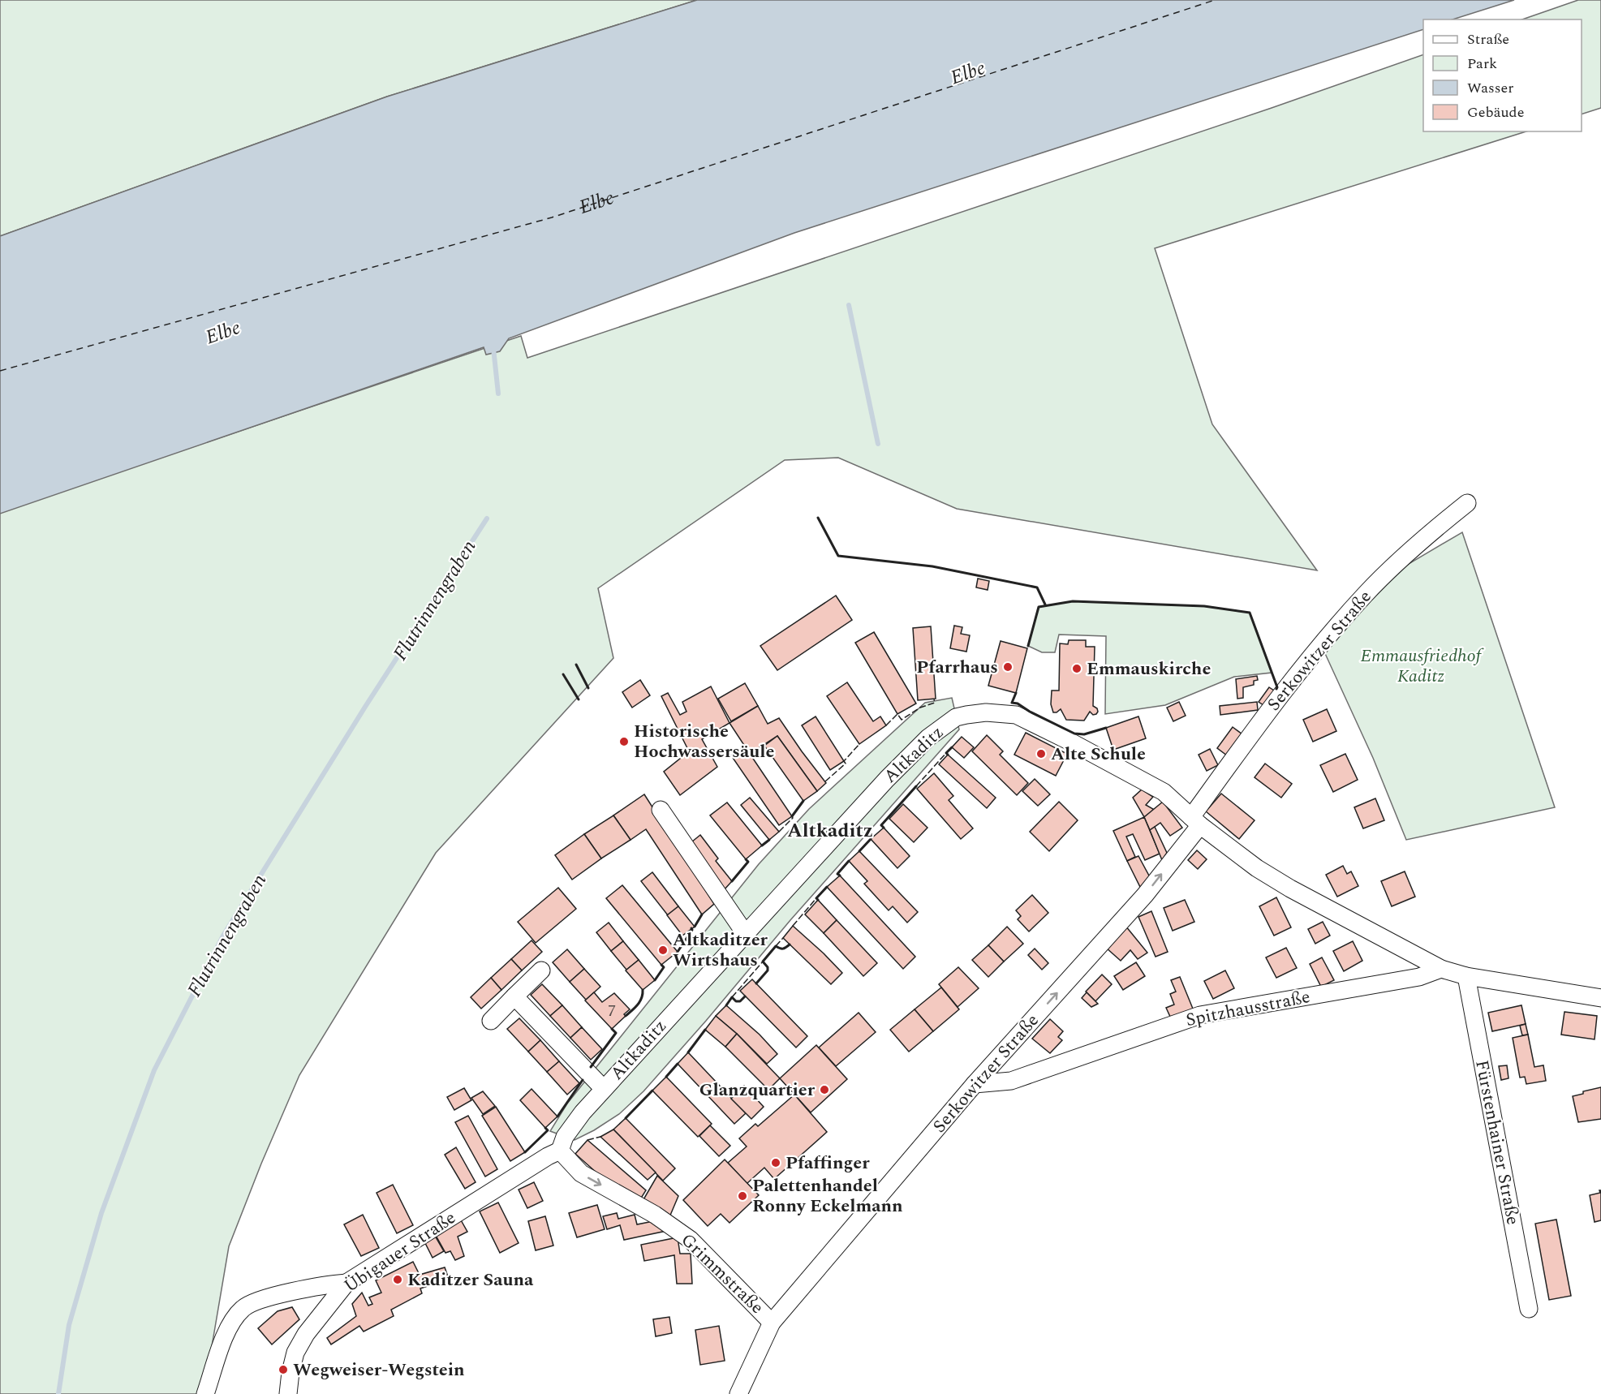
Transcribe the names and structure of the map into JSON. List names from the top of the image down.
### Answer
{
  "streets": {
    "street": [
      "Serkowitzer Straße",
      "Altkaditz",
      "Spitzhausstraße",
      "Fürstenhainer Straße",
      "Übigauer Straße",
      "Grimmstraße"
    ]
  },
  "crossings": [
    ["Serkowitzer Straße", "Altkaditz"],
    ["Serkowitzer Straße", "Spitzhausstraße"],
    ["Serkowitzer Straße", "Grimmstraße"],
    ["Altkaditz", "Übigauer Straße"],
    ["Altkaditz", "Grimmstraße"],
    ["Übigauer Straße", "Grimmstraße"]
  ],
  "one_way": ["Grimmstraße"],
  "districts": ["Altkaditz"],
  "water": ["Elbe", "Flutrinnengraben"],
  "parks": ["Emmausfriedhof Kaditz"],
  "places": [
    "Pfarrhaus",
    "Emmauskirche",
    "Historische Hochwassersäule",
    "Alte Schule",
    "Altkaditzer Wirtshaus",
    "Glanzquartier",
    "Pfaffinger",
    "Palettenhandel Ronny Eckelmann",
    "Kaditzer Sauna",
    "Wegweiser-Wegstein"
  ],
  "house_numbers": ["7"],
  "legend": [
    "Straße",
    "Park",
    "Wasser",
    "Gebäude"
  ]
}
